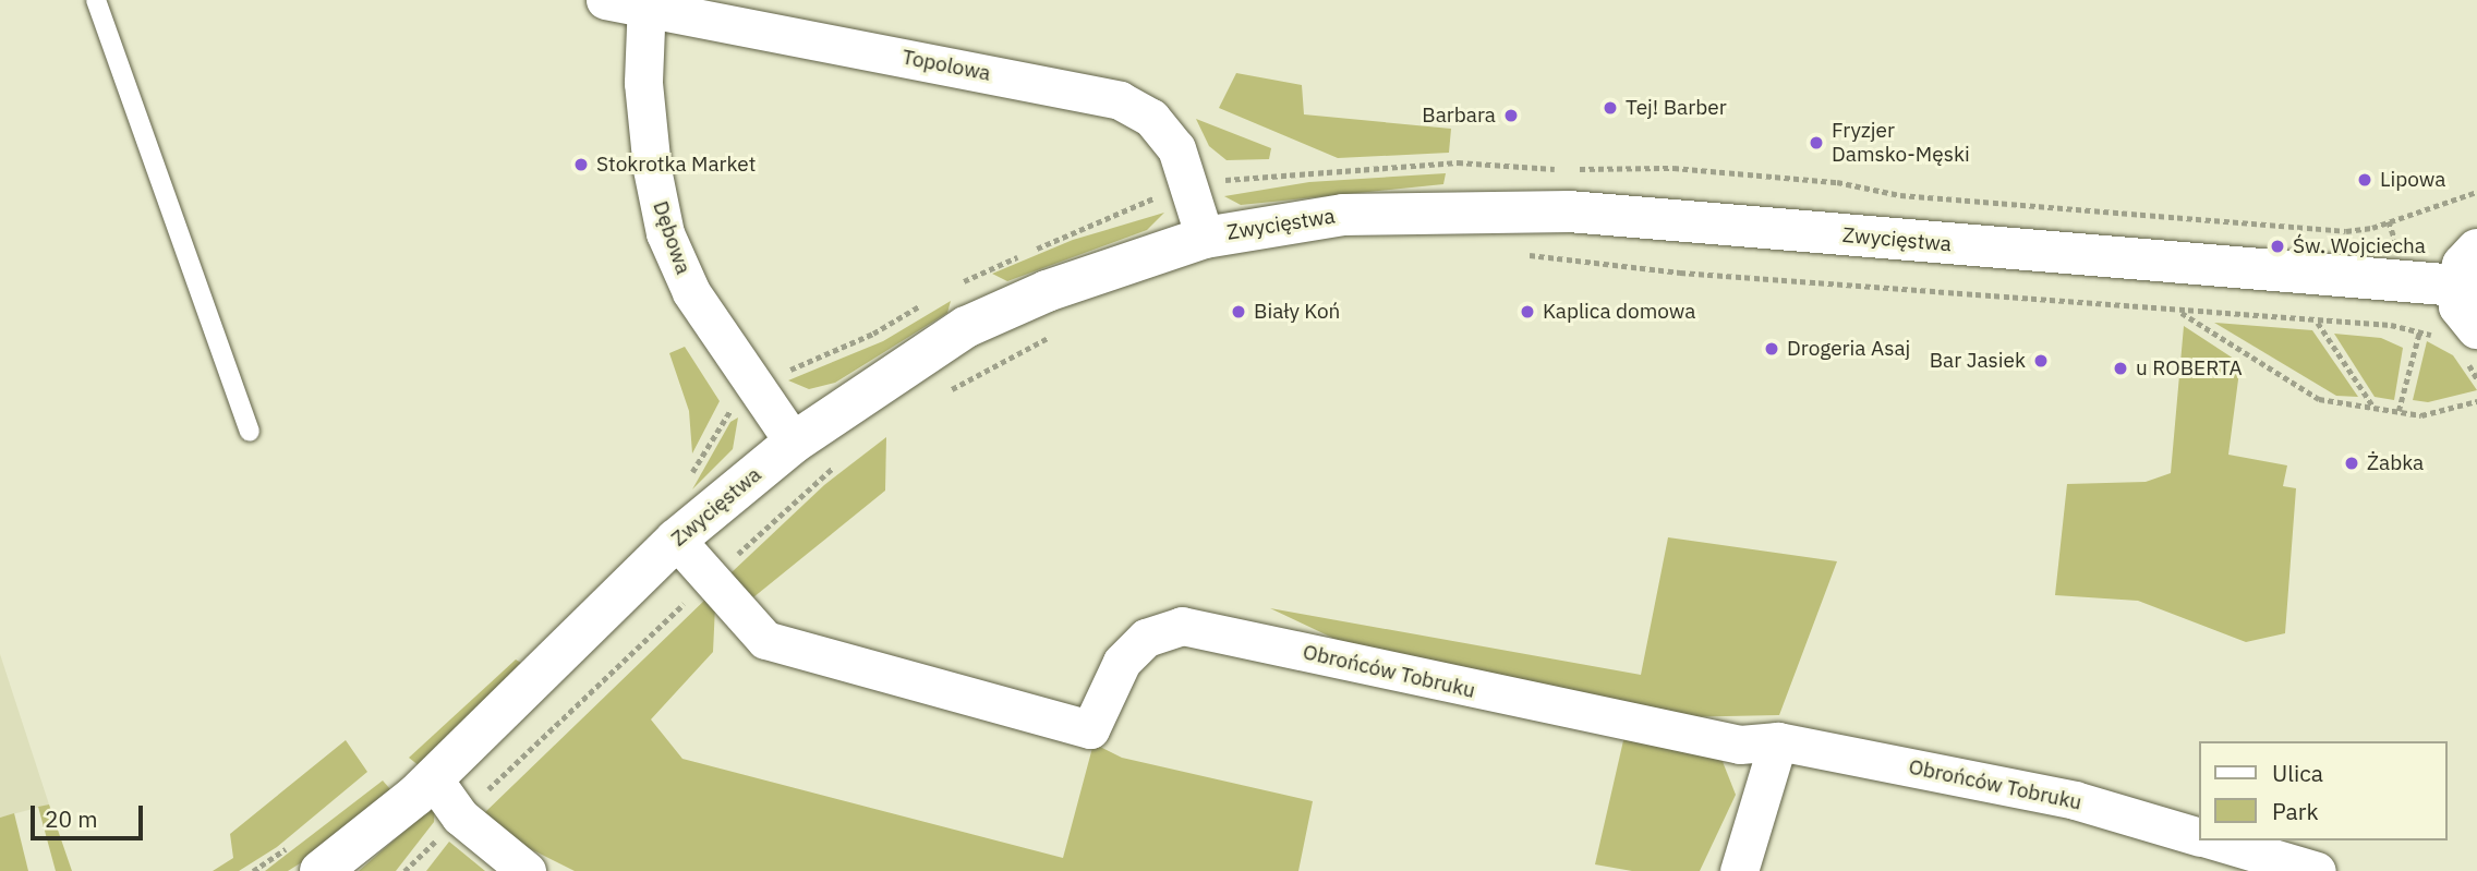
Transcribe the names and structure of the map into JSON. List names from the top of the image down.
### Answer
{
  "streets": {
    "main road": ["Zwycięstwa"],
    "street": ["Topolowa", "Dębowa", "Obrońców Tobruku"]
  },
  "crossings": [
    ["Topolowa", "Zwycięstwa"],
    ["Topolowa", "Dębowa"],
    ["Zwycięstwa", "Dębowa"],
    ["Zwycięstwa", "Obrońców Tobruku"]
  ],
  "places": [
    "Tej! Barber",
    "Barbara",
    "Fryzjer Damsko-Męski",
    "Stokrotka Market",
    "Lipowa",
    "Św. Wojciecha",
    "Biały Koń",
    "Kaplica domowa",
    "Drogeria Asaj",
    "Bar Jasiek",
    "u ROBERTA",
    "Żabka"
  ],
  "legend": ["Ulica", "Park"],
  "scale_bar": "20 m"
}
